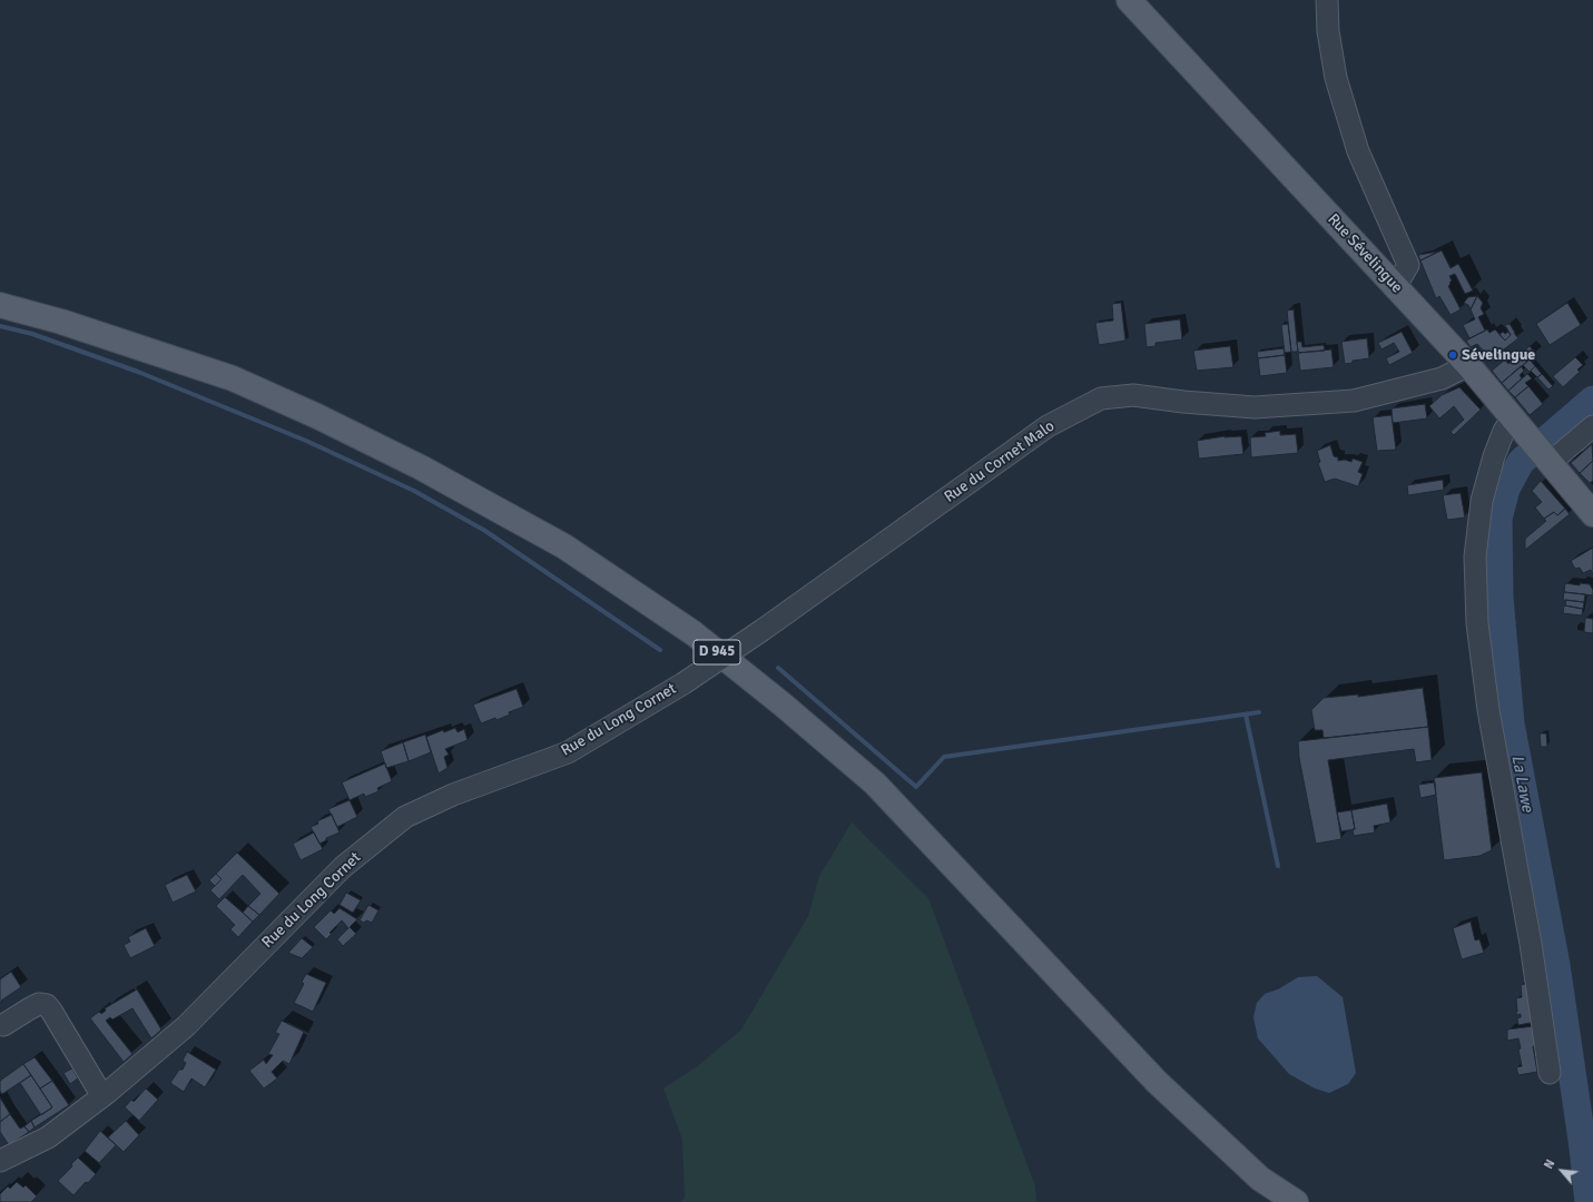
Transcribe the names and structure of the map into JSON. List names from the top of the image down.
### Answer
{
  "streets": {
    "main road": ["Rue Sévelingue", "D 945"],
    "street": ["Rue du Cornet Malo", "Rue du Long Cornet"]
  },
  "crossings": [
    ["Rue Sévelingue", "Rue du Cornet Malo"],
    ["Rue du Cornet Malo", "Rue du Long Cornet"]
  ],
  "water": ["La Lawe"],
  "places": ["Sévelingue"],
  "north": "top left"
}
